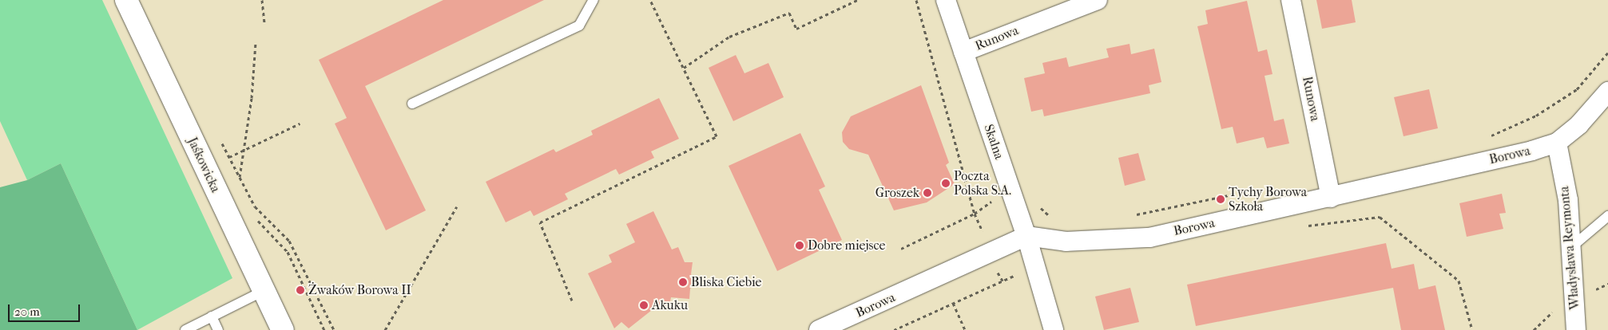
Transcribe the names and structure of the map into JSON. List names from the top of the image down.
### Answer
{
  "streets": {
    "street": [
      "Runowa",
      "Skalna",
      "Borowa",
      "Jaśkowicka",
      "Władysława Reymonta"
    ]
  },
  "crossings": [
    ["Runowa", "Skalna"],
    ["Runowa", "Borowa"],
    ["Skalna", "Borowa"],
    ["Borowa", "Władysława Reymonta"]
  ],
  "places": [
    "Poczta Polska S.A.",
    "Groszek",
    "Tychy Borowa Szkoła",
    "Dobre miejsce",
    "Bliska Ciebie",
    "Żwaków Borowa II",
    "Akuku"
  ],
  "scale_bar": "20 m"
}
